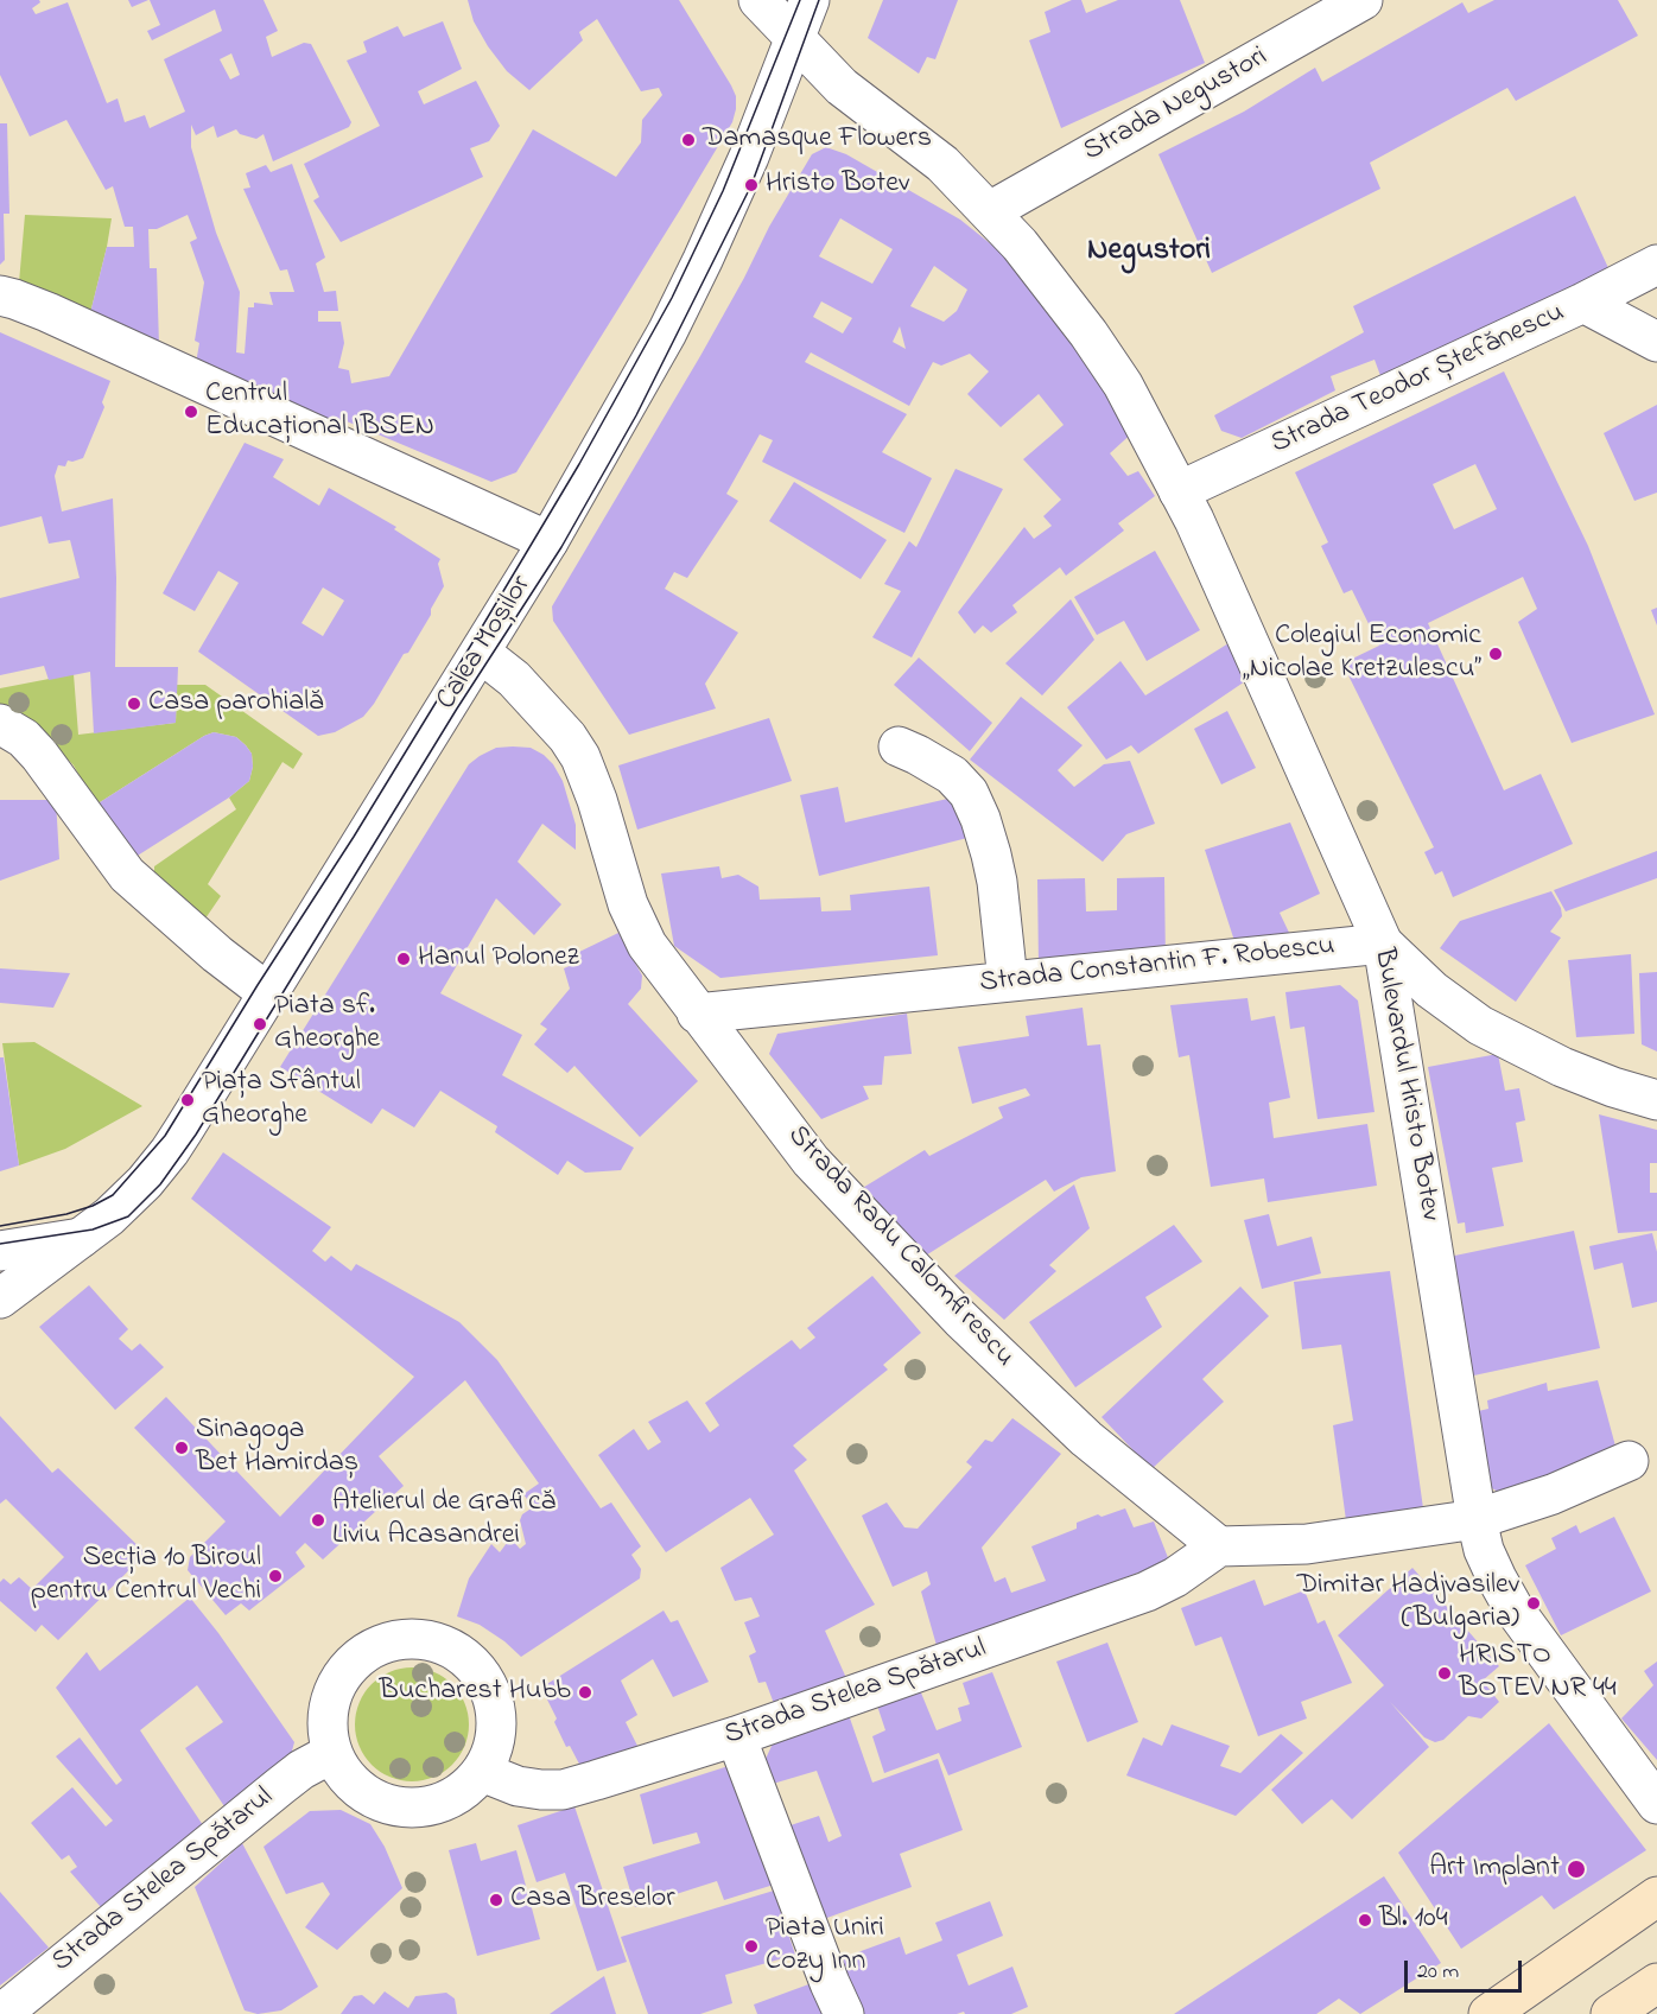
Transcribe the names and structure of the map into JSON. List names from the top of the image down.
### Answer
{
  "streets": {
    "street": [
      "Strada Negustori",
      "Strada Teodor Ștefănescu",
      "Calea Moșilor",
      "Strada Constantin F. Robescu",
      "Bulevardul Hristo Botev",
      "Strada Radu Calomfirescu",
      "Strada Stelea Spătarul"
    ]
  },
  "crossings": [
    ["Strada Negustori", "Bulevardul Hristo Botev"],
    ["Strada Teodor Ștefănescu", "Bulevardul Hristo Botev"],
    ["Calea Moșilor", "Bulevardul Hristo Botev"],
    ["Calea Moșilor", "Strada Radu Calomfirescu"],
    ["Strada Constantin F. Robescu", "Bulevardul Hristo Botev"],
    ["Strada Constantin F. Robescu", "Strada Radu Calomfirescu"],
    ["Strada Radu Calomfirescu", "Strada Stelea Spătarul"]
  ],
  "districts": ["Negustori"],
  "places": [
    "Damasque Flowers",
    "Hristo Botev",
    "Centrul Educațional IBSEN",
    "Colegiul Economic „Nicolae Kretzulescu”",
    "Casa parohială",
    "Hanul Polonez",
    "Piata sf. Gheorghe",
    "Piața Sfântul Gheorghe",
    "Sinagoga Bet Hamirdaș",
    "Atelierul de Grafică Liviu Acasandrei",
    "Secția 10 Biroul pentru Centrul Vechi",
    "Dimitar Hadjvasilev (Bulgaria)",
    "HRISTO BOTEV NR 44",
    "Bucharest Hubb",
    "Art Implant",
    "Casa Breselor",
    "Bl. 104",
    "Piata Uniri Cozy Inn"
  ],
  "scale_bar": "20 m"
}
